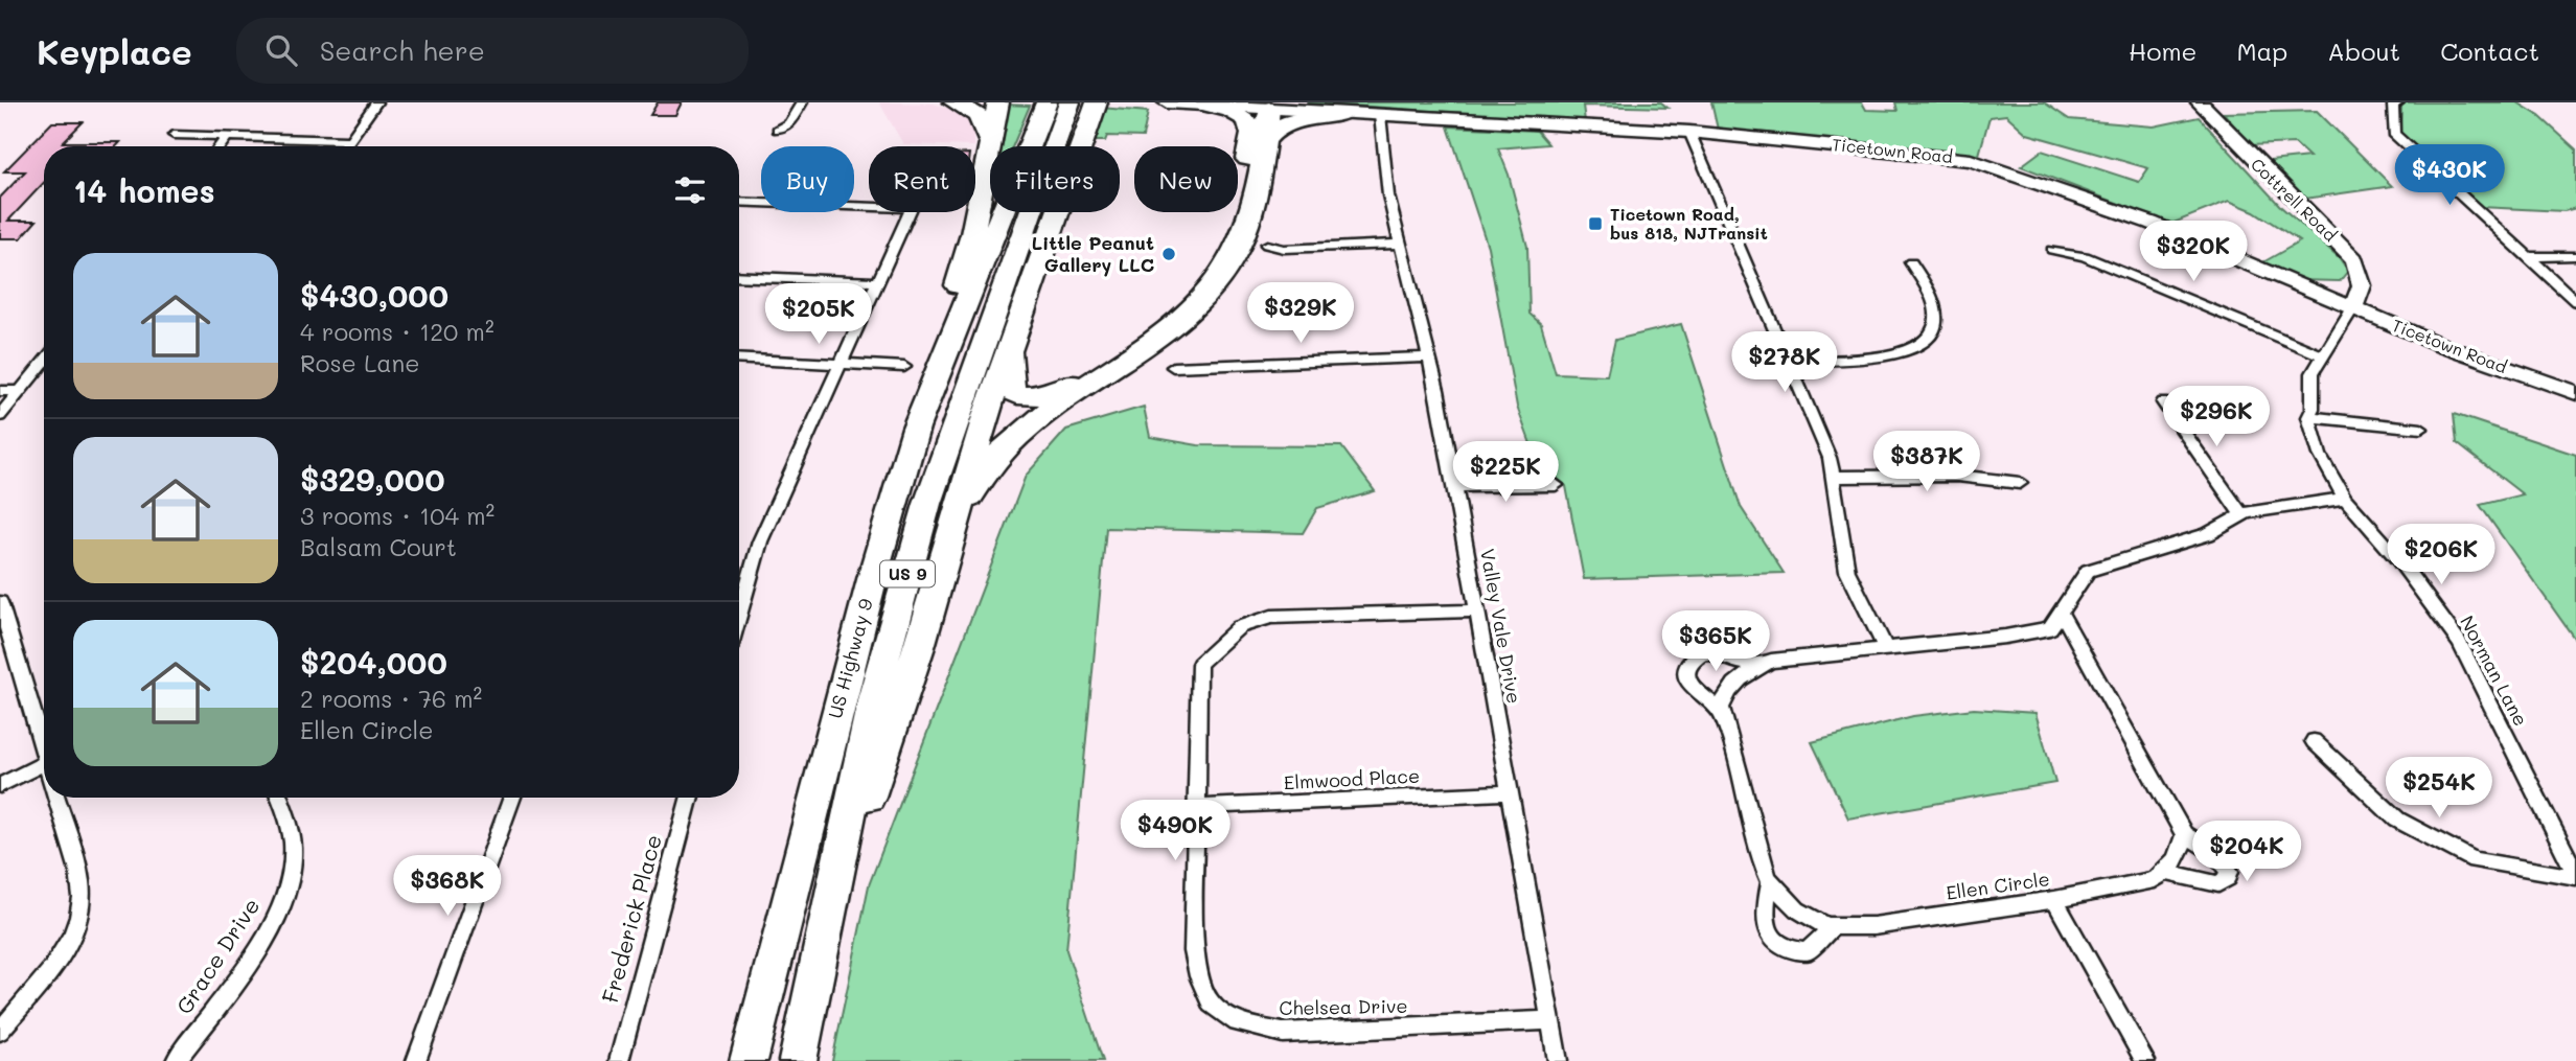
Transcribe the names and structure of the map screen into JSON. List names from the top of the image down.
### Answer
{
  "streets": {
    "highway": ["US 9", "US Highway 9"],
    "street": [
      "Ticetown Road",
      "Cottrell Road",
      "Valley Vale Drive",
      "Norman Lane",
      "Elmwood Place",
      "Ellen Circle",
      "Frederick Place",
      "Grace Drive",
      "Chelsea Drive"
    ]
  },
  "crossings": [
    ["Ticetown Road", "Cottrell Road"],
    ["Ticetown Road", "Valley Vale Drive"],
    ["Ticetown Road", "Norman Lane"],
    ["Cottrell Road", "Norman Lane"],
    ["Valley Vale Drive", "Elmwood Place"],
    ["Valley Vale Drive", "Chelsea Drive"],
    ["Elmwood Place", "Chelsea Drive"]
  ],
  "places": {
    "transit": ["Ticetown Road, bus 818, NJTransit"],
    "other": ["Little Peanut Gallery LLC"]
  },
  "page": {
    "header": "Keyplace",
    "search": "Search here",
    "nav": [
      "Home",
      "Map",
      "About",
      "Contact"
    ],
    "price": [
      "$430K",
      "$320K",
      "$329K",
      "$205K",
      "$278K",
      "$296K",
      "$387K",
      "$225K",
      "$206K",
      "$365K",
      "$254K",
      "$490K",
      "$204K",
      "$368K"
    ],
    "chip": [
      "Buy",
      "Rent",
      "Filters",
      "New"
    ],
    "heading": "14 homes",
    "list": [
      {
        "name": "$430,000",
        "note": "4 rooms · 120 m² · Rose Lane"
      },
      {
        "name": "$329,000",
        "note": "3 rooms · 104 m² · Balsam Court"
      },
      {
        "name": "$204,000",
        "note": "2 rooms · 76 m² · Ellen Circle"
      }
    ]
  }
}
